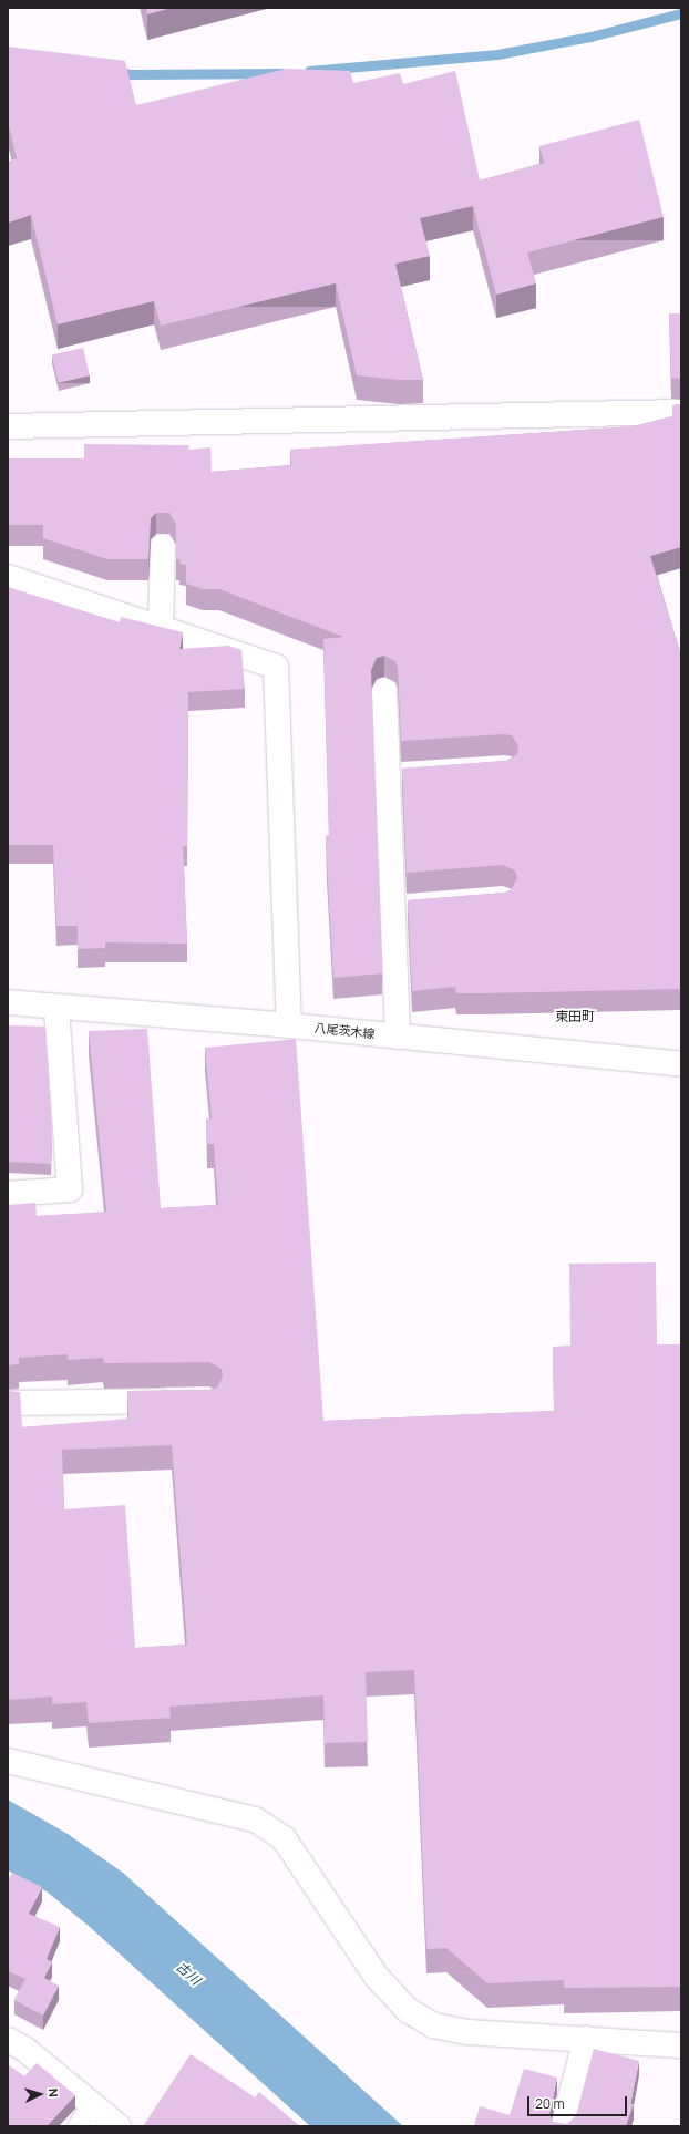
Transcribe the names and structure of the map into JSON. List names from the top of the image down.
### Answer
{
  "streets": {
    "street": ["八尾茨木線"]
  },
  "districts": ["東田町"],
  "water": ["古川"],
  "scale_bar": "20 m",
  "north": "right"
}
